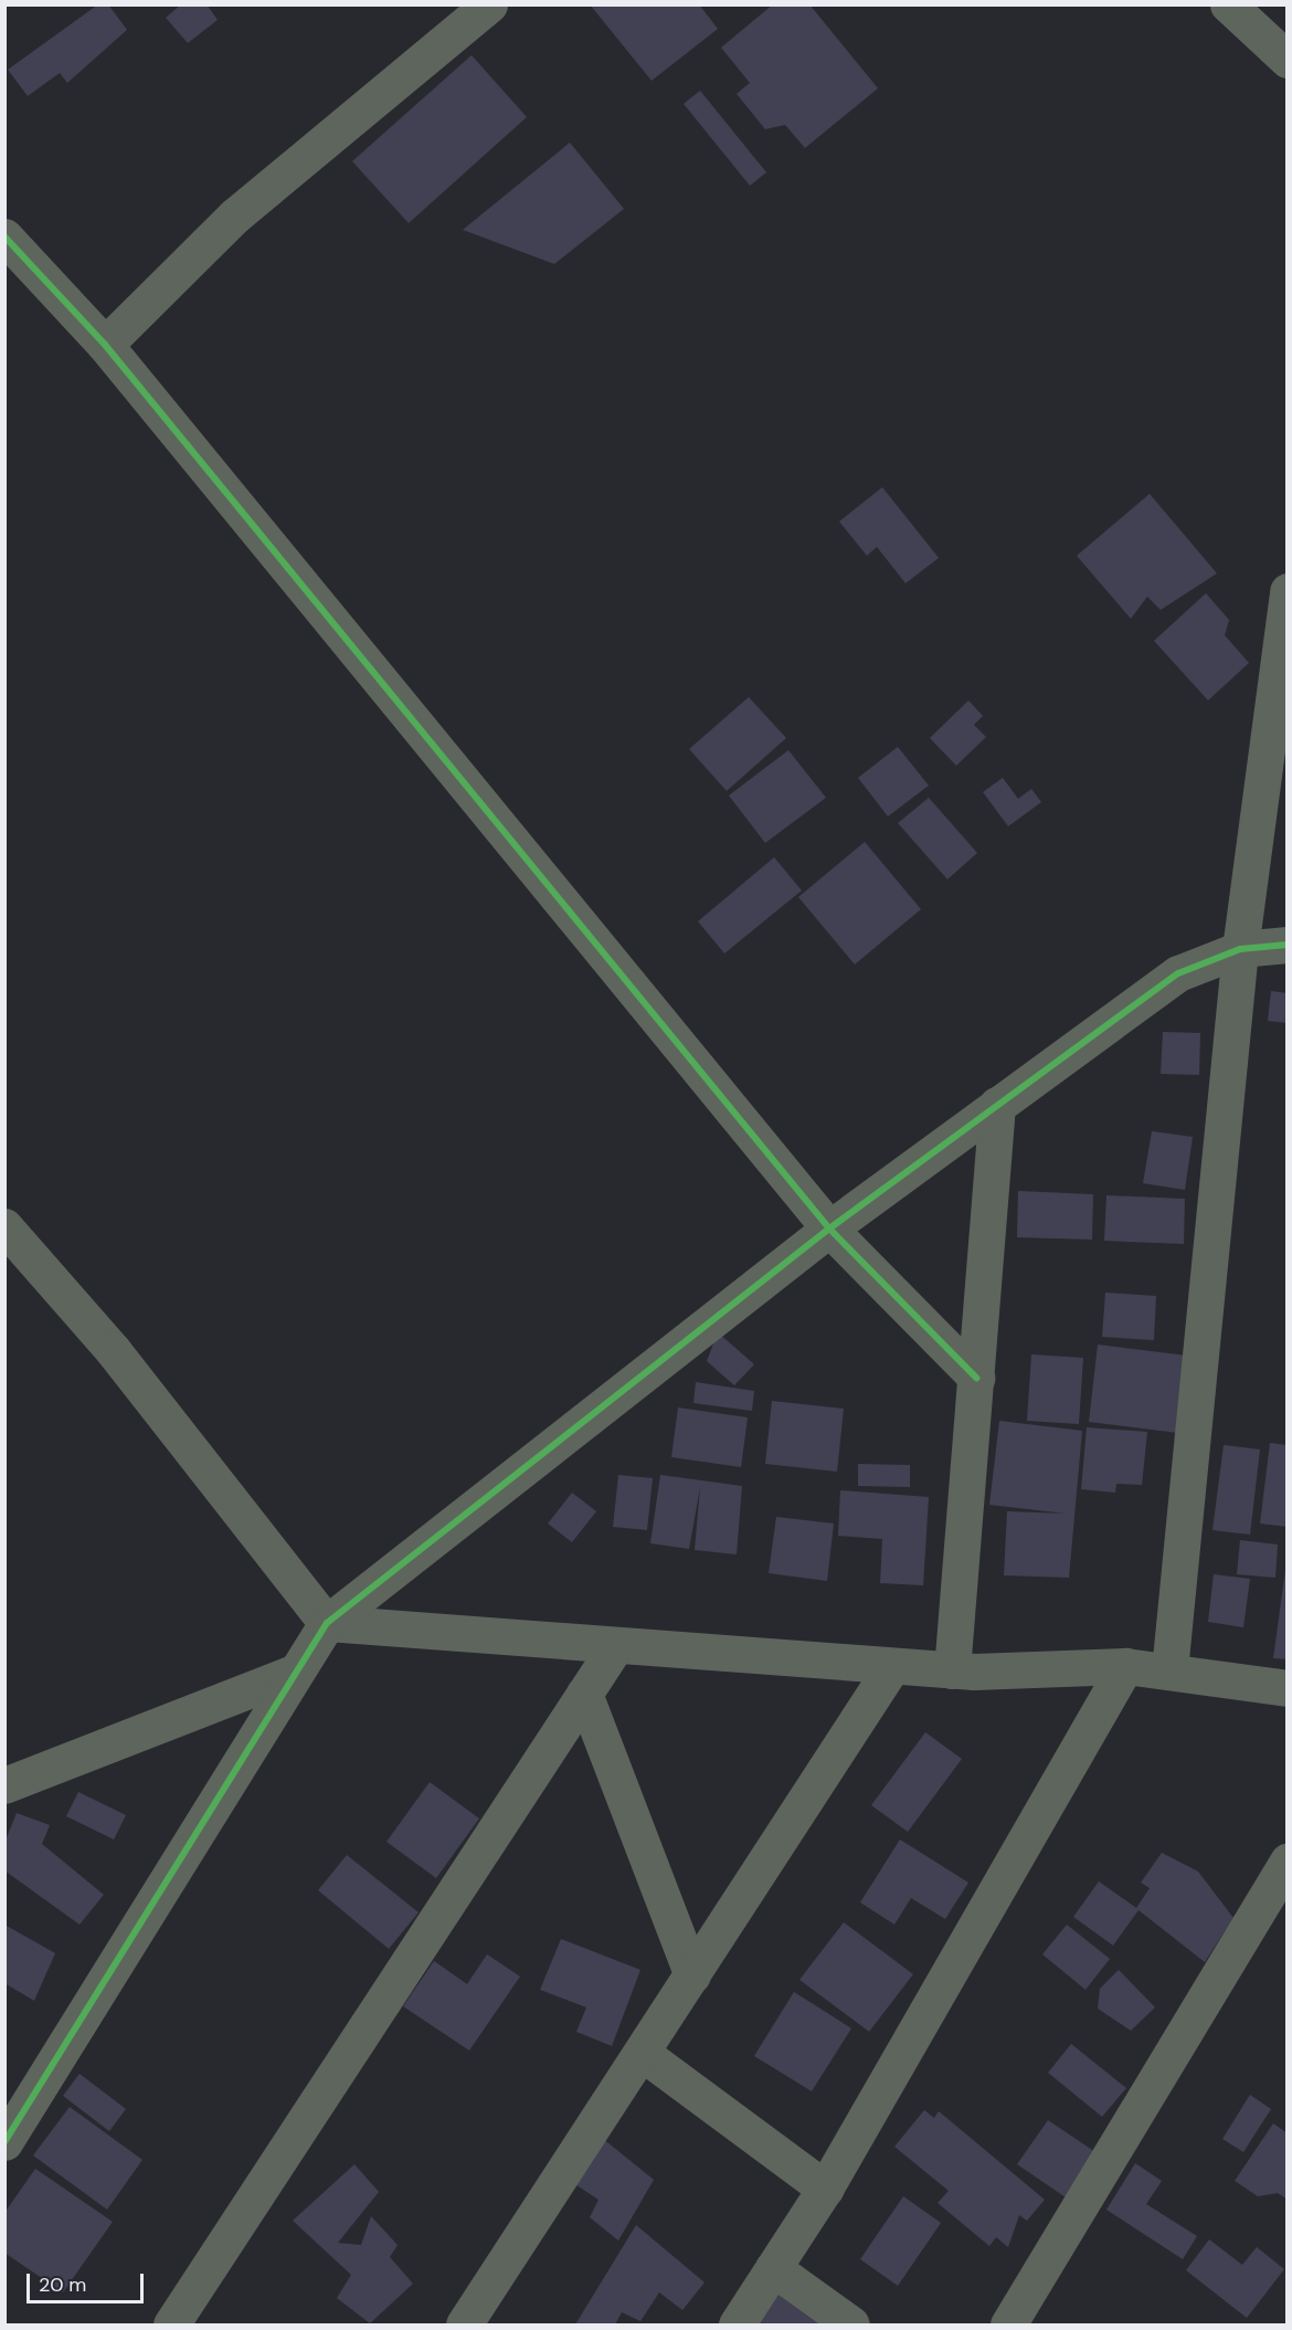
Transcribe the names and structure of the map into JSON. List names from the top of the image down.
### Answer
{
  "scale_bar": "20 m"
}
